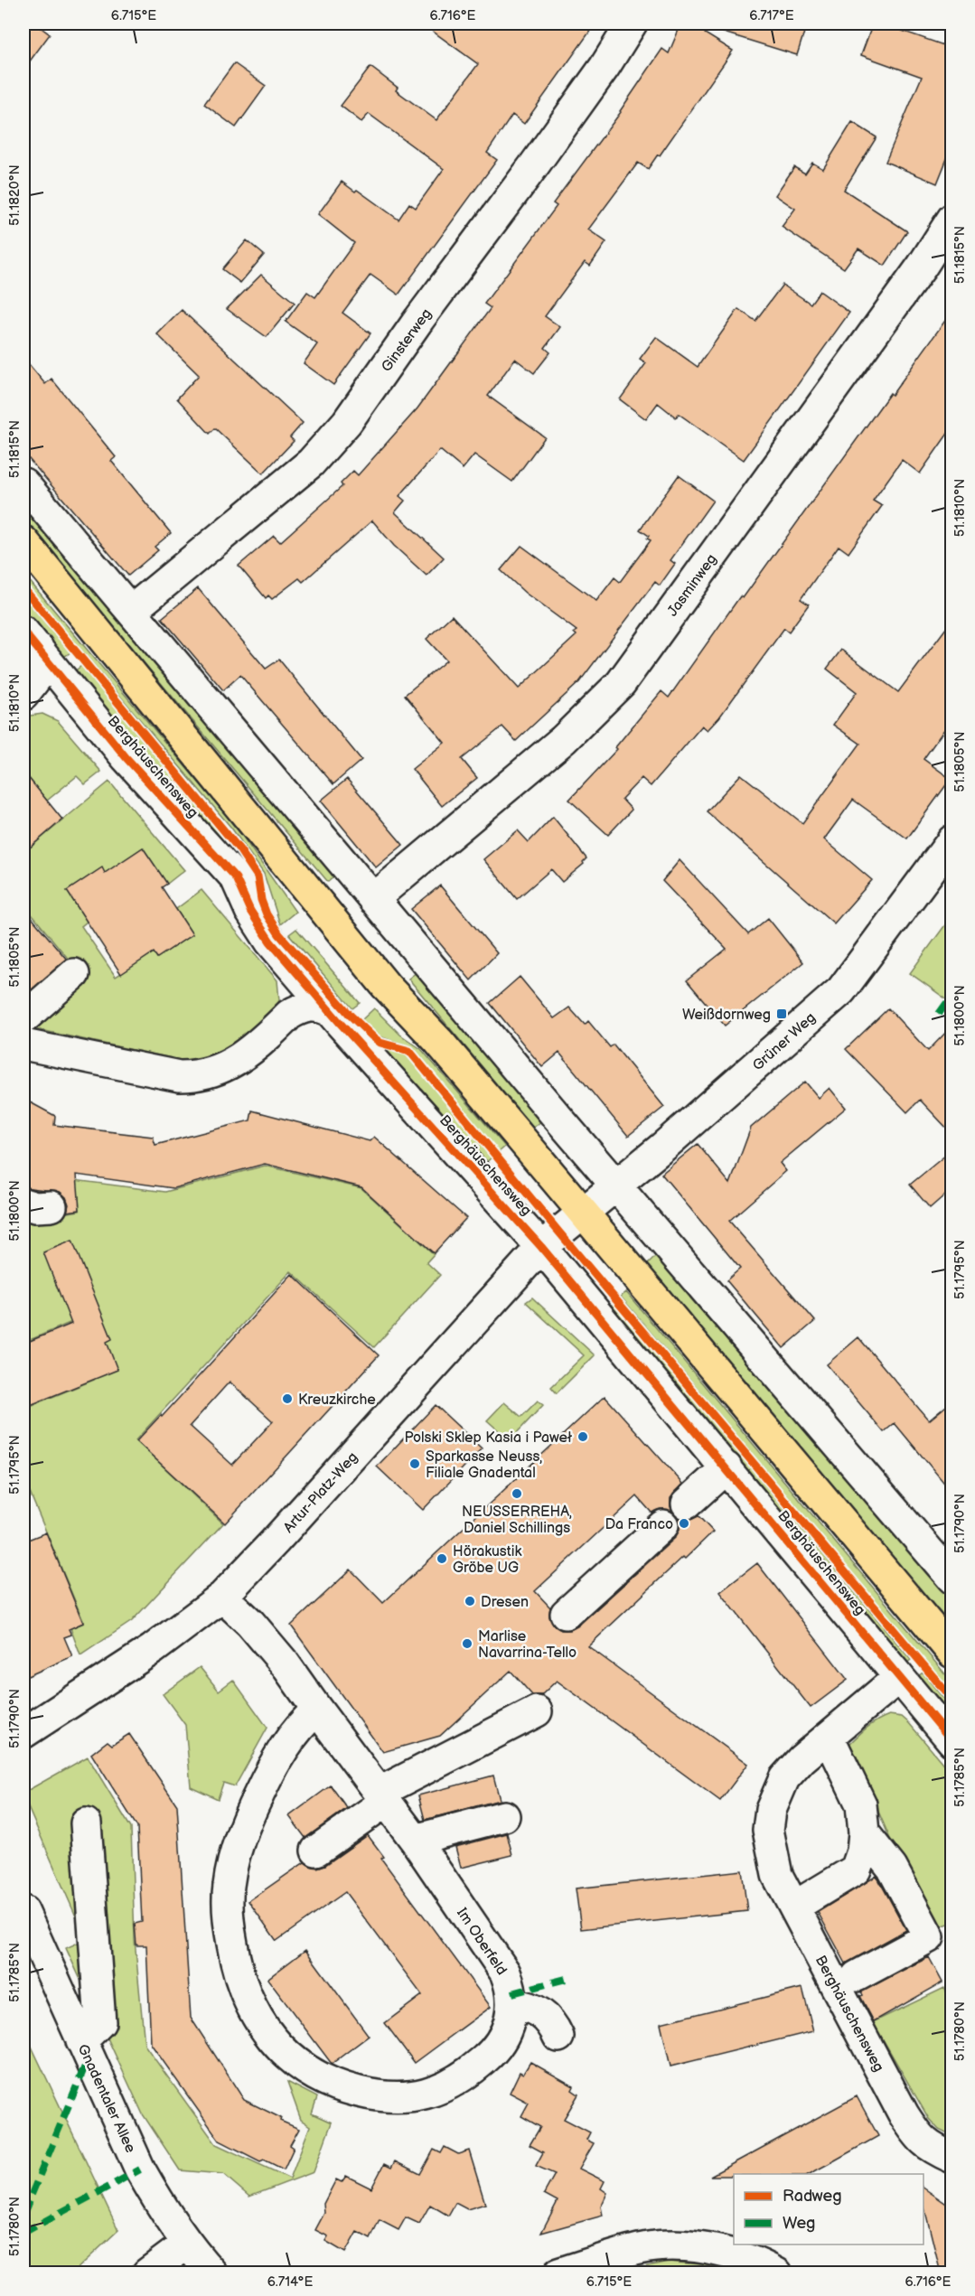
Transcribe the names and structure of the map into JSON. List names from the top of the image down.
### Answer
{
  "streets": {
    "street": [
      "Ginsterweg",
      "Jasminweg",
      "Berghäuschensweg",
      "Grüner Weg",
      "Artur-Platz-Weg",
      "Im Oberfeld",
      "Gnadentaler Allee"
    ]
  },
  "crossings": [
    ["Berghäuschensweg", "Artur-Platz-Weg"],
    ["Grüner Weg", "Artur-Platz-Weg"],
    ["Artur-Platz-Weg", "Im Oberfeld"]
  ],
  "places": {
    "transit": ["Weißdornweg"],
    "other": [
      "Kreuzkirche",
      "Polski Sklep Kasia i Paweł",
      "Sparkasse Neuss, Filiale Gnadental",
      "NEUSSERREHA, Daniel Schillings",
      "Da Franco",
      "Hörakustik Gröbe UG",
      "Dresen",
      "Marlise Navarrina-Tello"
    ]
  },
  "legend": ["Radweg", "Weg"],
  "coordinates": [
    "6.715°E",
    "6.716°E",
    "6.717°E",
    "51.1820°N",
    "51.1815°N",
    "51.1810°N",
    "51.1805°N",
    "51.1800°N",
    "51.1795°N",
    "51.1790°N",
    "51.1785°N",
    "51.1780°N",
    "6.714°E"
  ]
}
